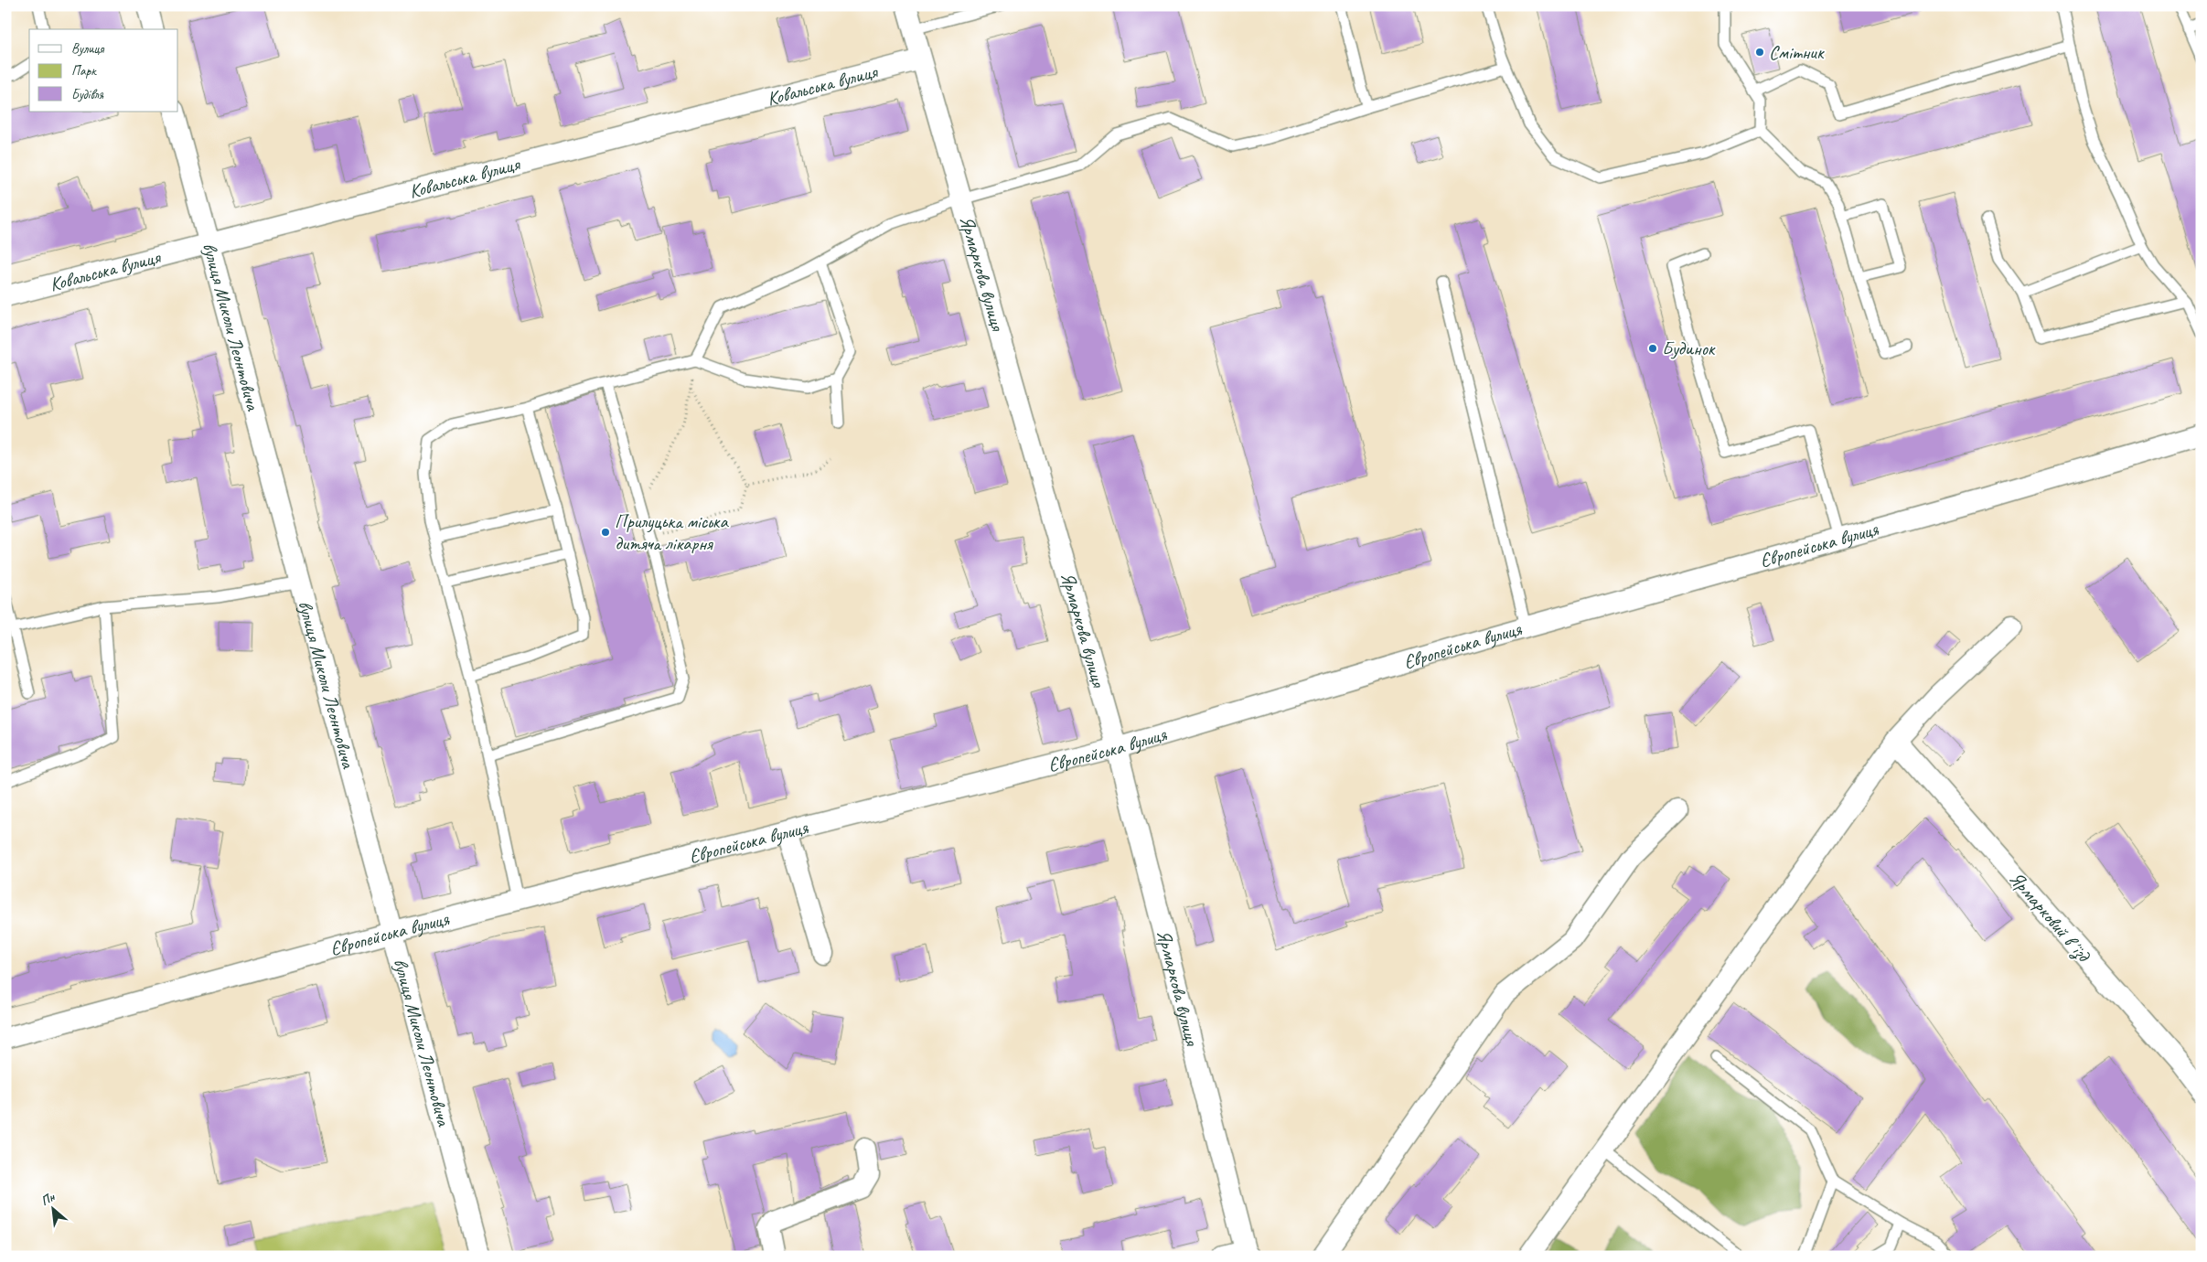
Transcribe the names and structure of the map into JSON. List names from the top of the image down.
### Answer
{
  "streets": {
    "street": [
      "Ковальська вулиця",
      "Ярмаркова вулиця",
      "вулиця Миколи Леонтовича",
      "Європейська вулиця",
      "Ярмарковий вʼїзд"
    ]
  },
  "crossings": [
    ["Ковальська вулиця", "Ярмаркова вулиця"],
    ["Ковальська вулиця", "вулиця Миколи Леонтовича"],
    ["Ярмаркова вулиця", "Європейська вулиця"],
    ["вулиця Миколи Леонтовича", "Європейська вулиця"]
  ],
  "places": ["Смітник", "Будинок", "Прилуцька міська дитяча лікарня"],
  "legend": ["Вулиця", "Парк", "Будівля"],
  "north": "top left"
}
